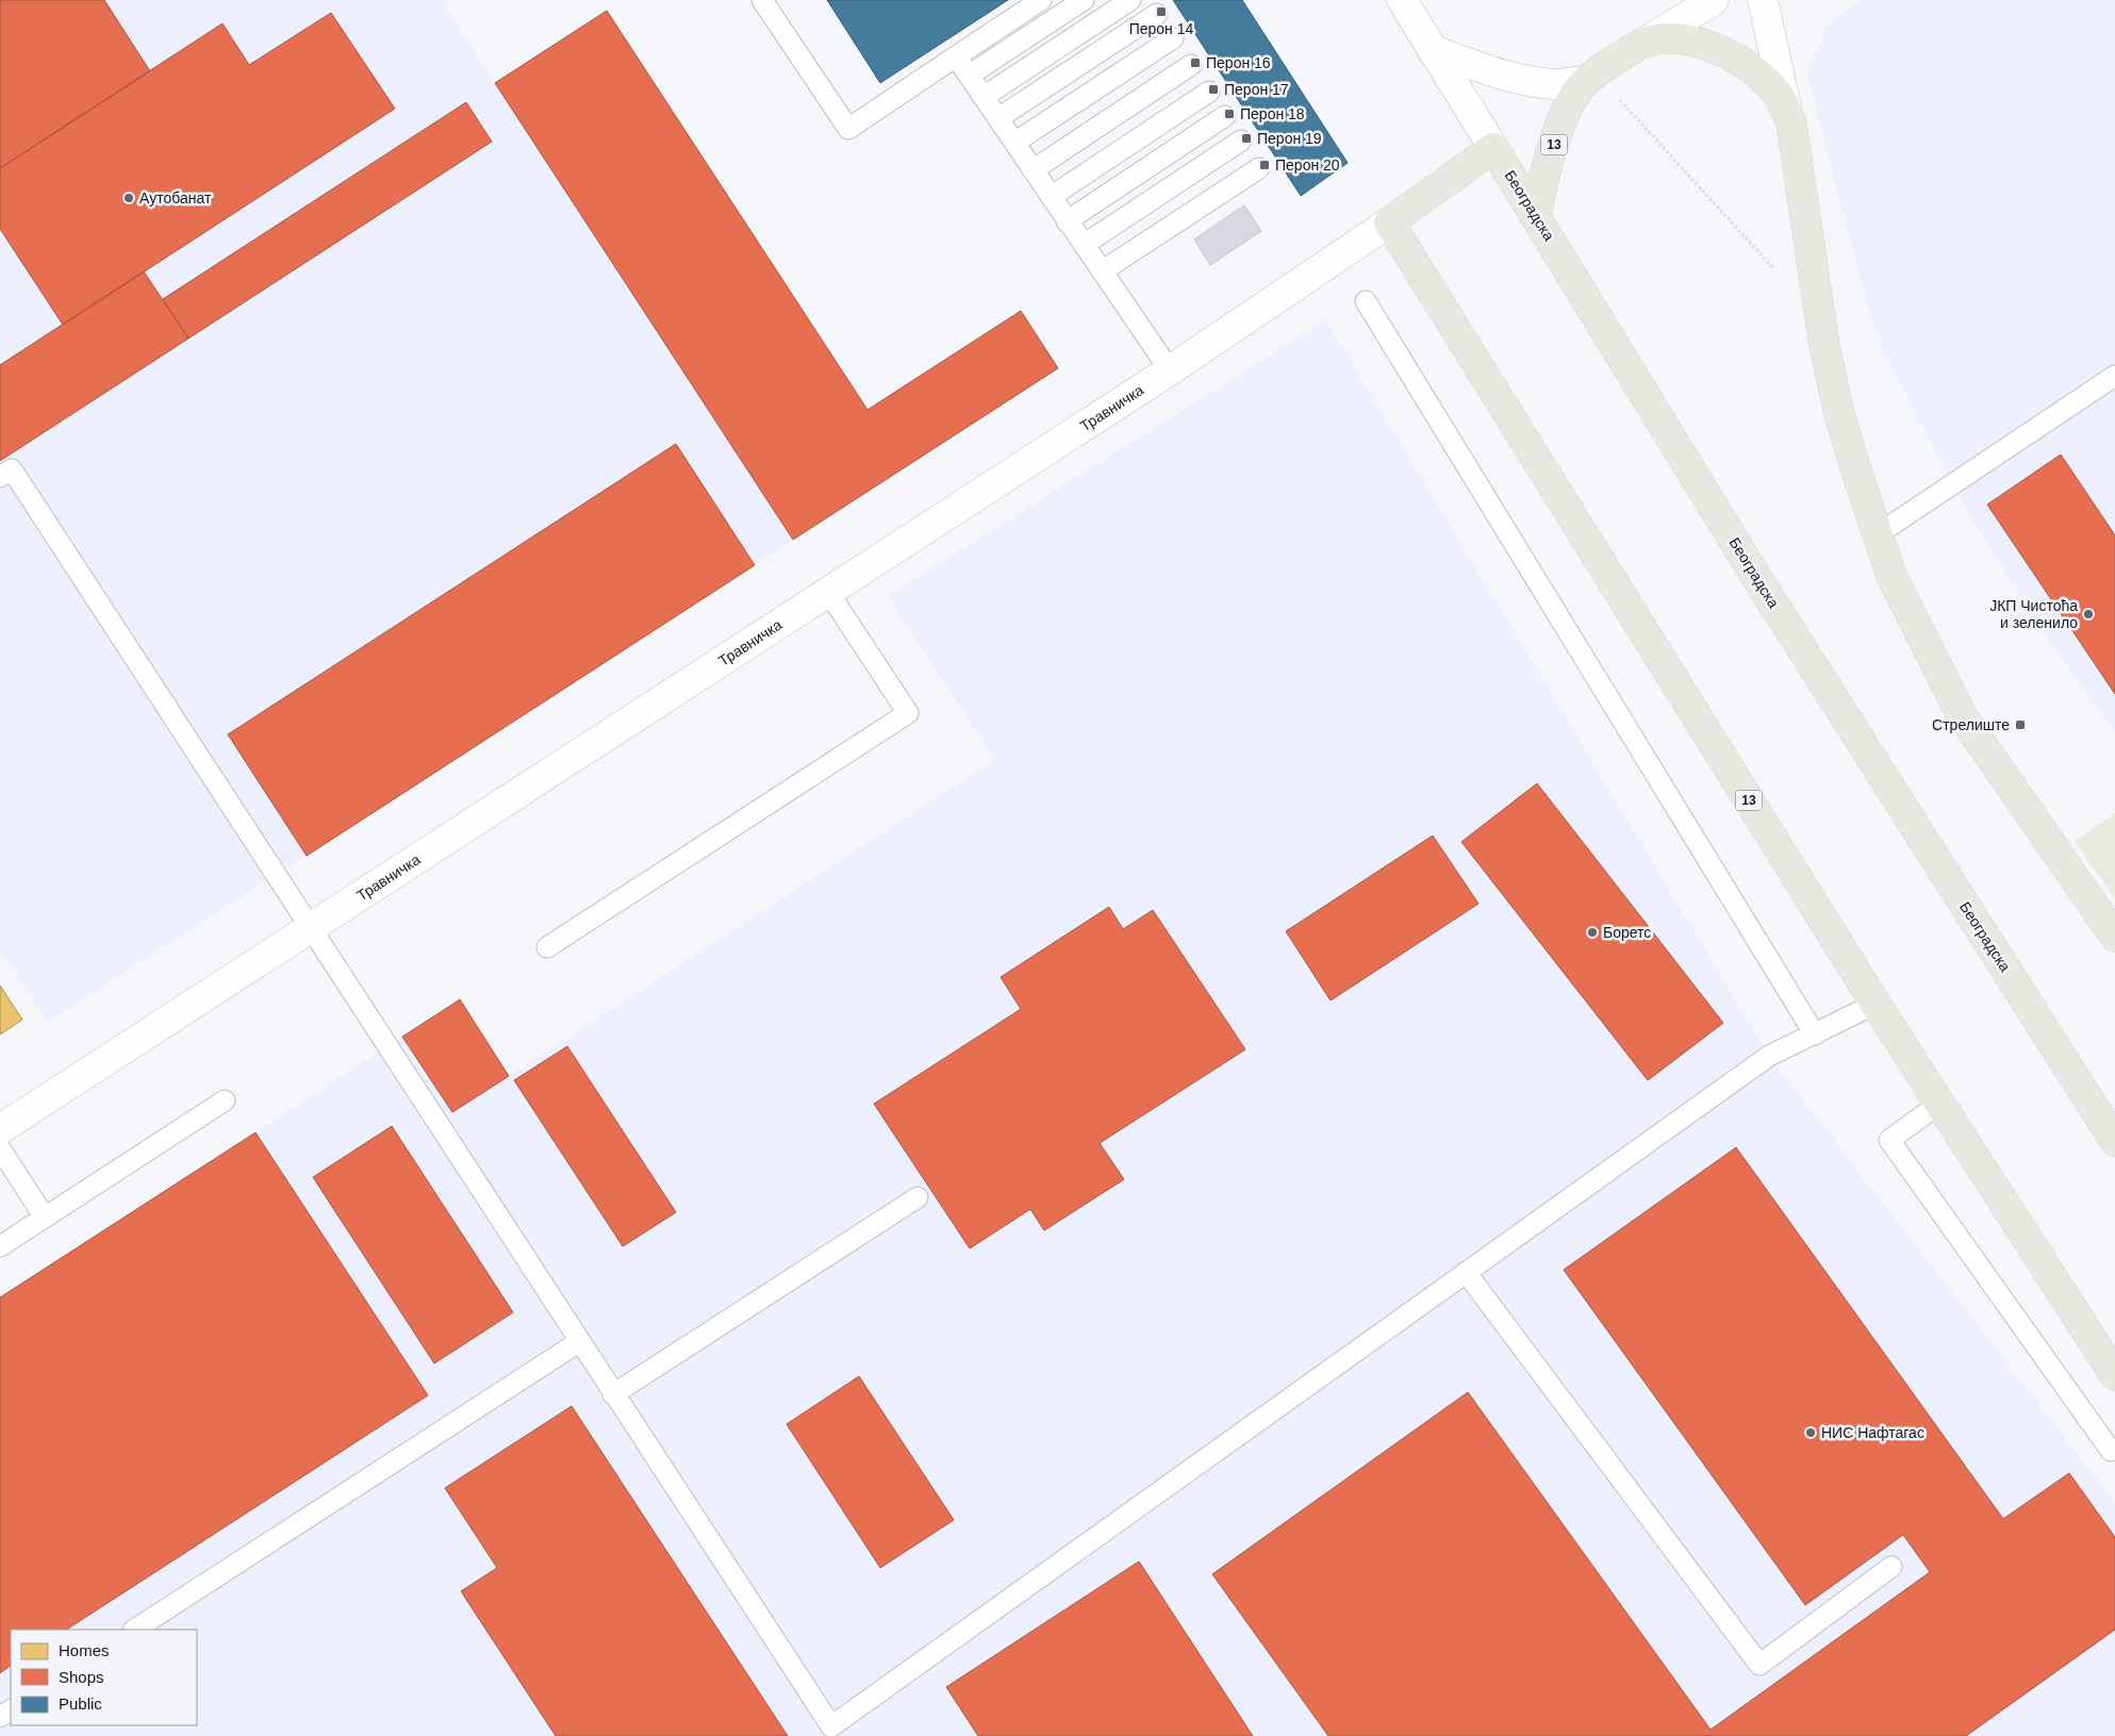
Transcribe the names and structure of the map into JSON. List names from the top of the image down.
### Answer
{
  "streets": {
    "main road": ["13", "Београдска", "Травничка"]
  },
  "crossings": [
    ["13", "Београдска"],
    ["13", "Травничка"],
    ["Београдска", "Травничка"]
  ],
  "places": {
    "transit": [
      "Перон 14",
      "Перон 16",
      "Перон 17",
      "Перон 18",
      "Перон 19",
      "Перон 20",
      "Стрелиште"
    ],
    "other": [
      "Аутобанат",
      "ЈКП Чистоћа и зеленило",
      "Боретс",
      "НИС Нафтагас"
    ]
  },
  "legend": ["Homes", "Shops", "Public"]
}
